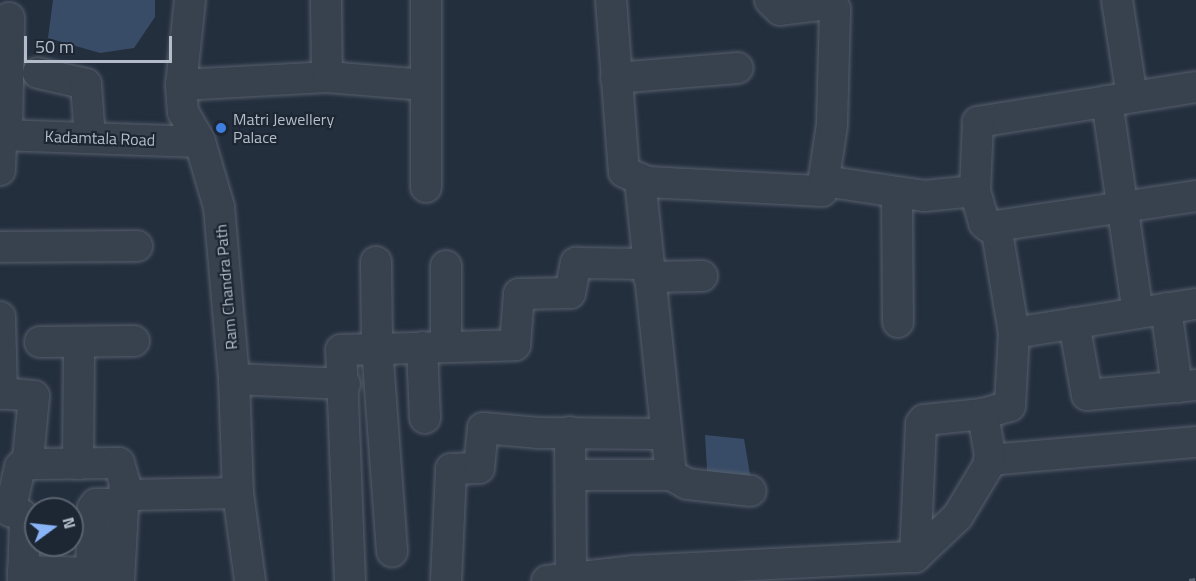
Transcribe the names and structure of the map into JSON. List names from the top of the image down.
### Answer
{
  "streets": {
    "street": ["Kadamtala Road", "Ram Chandra Path"]
  },
  "crossings": [
    ["Kadamtala Road", "Ram Chandra Path"]
  ],
  "places": ["Matri Jewellery Palace"],
  "scale_bar": "50 m",
  "north": "right"
}
